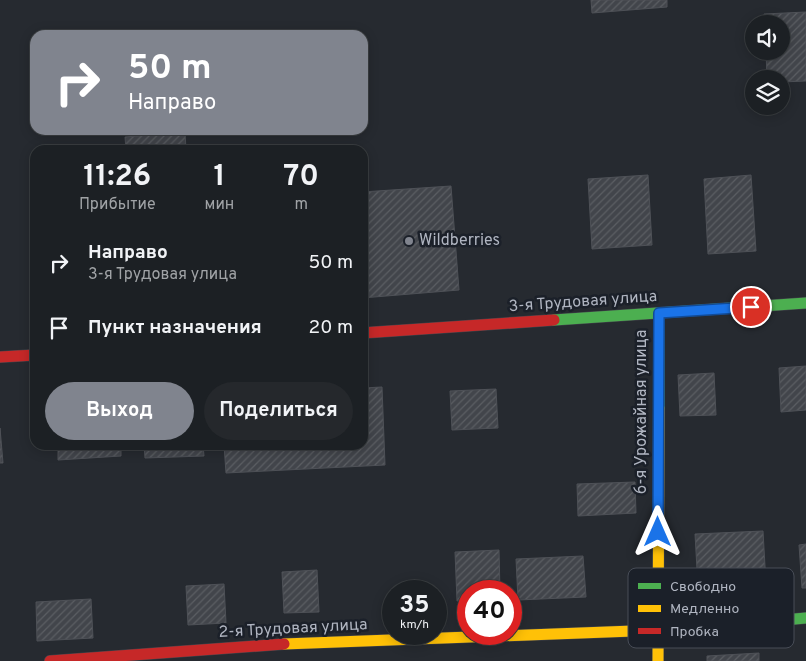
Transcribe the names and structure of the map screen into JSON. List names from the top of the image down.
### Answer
{
  "streets": {
    "street": ["3-я Трудовая улица", "6-я Урожайная улица", "2-я Трудовая улица"]
  },
  "crossings": [
    ["3-я Трудовая улица", "6-я Урожайная улица"]
  ],
  "places": ["Wildberries"],
  "legend": ["Свободно", "Медленно", "Пробка"],
  "page": {
    "turn": ["50 m", "Направо"],
    "eta": [
      "11:26",
      "Прибытие",
      "1",
      "мин",
      "70",
      "m"
    ],
    "list": [
      {
        "name": "Направо",
        "note": "3-я Трудовая улица",
        "value": "50 m"
      },
      {
        "name": "Пункт назначения",
        "value": "20 m"
      }
    ],
    "buttons": ["Выход", "Поделиться"],
    "speed": "35 km/h",
    "limit": "40"
  }
}
